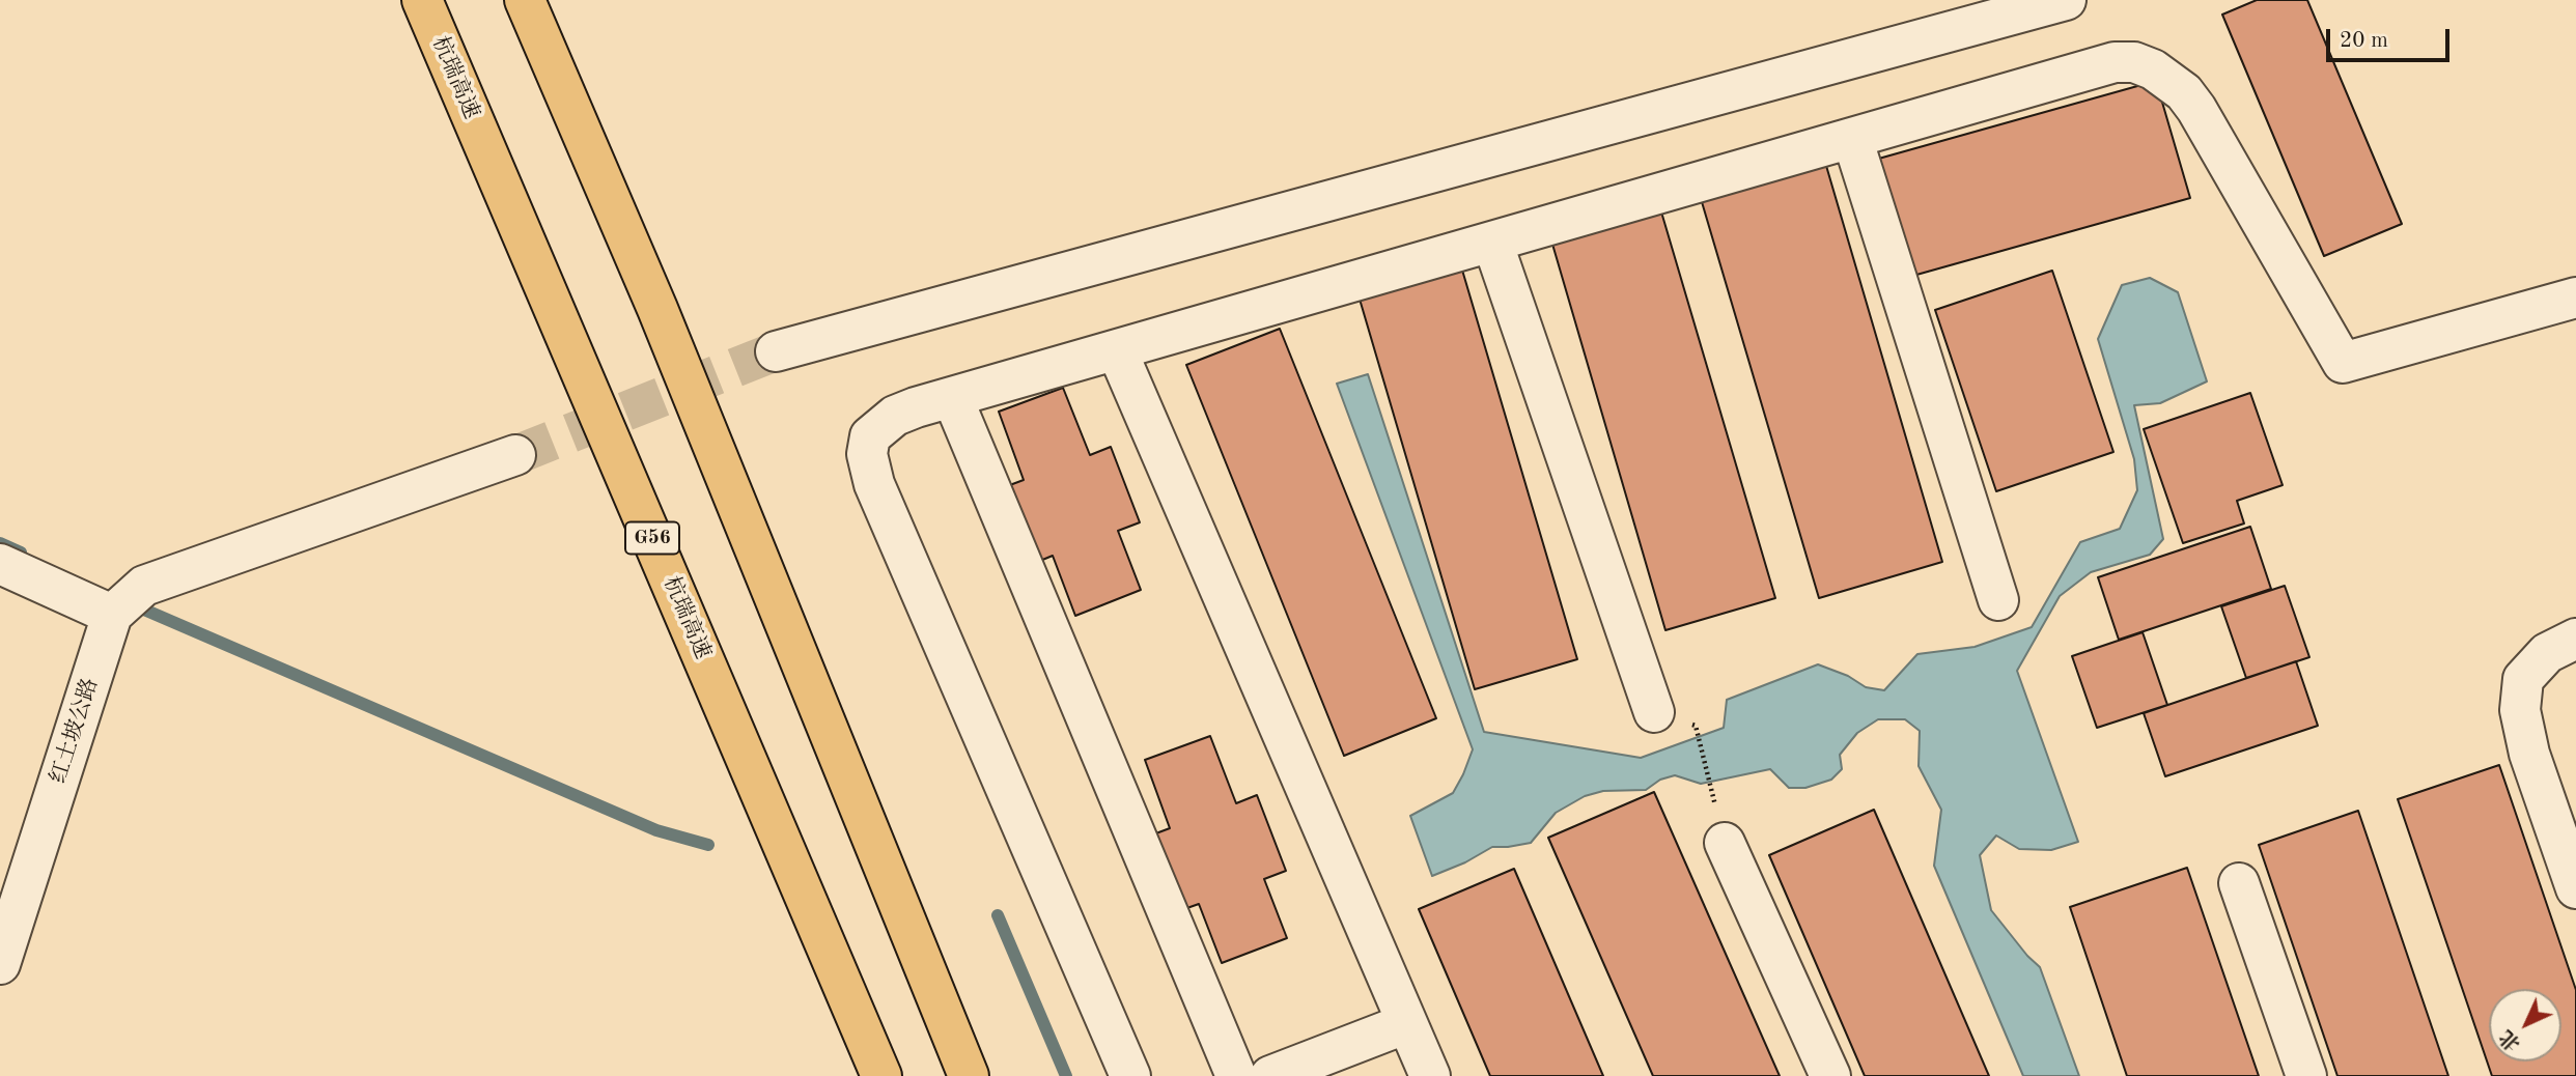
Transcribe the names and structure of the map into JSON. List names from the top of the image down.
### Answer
{
  "streets": {
    "highway": ["杭瑞高速", "G56"],
    "street": ["红土坡公路"]
  },
  "scale_bar": "20 m",
  "north": "bottom left"
}
